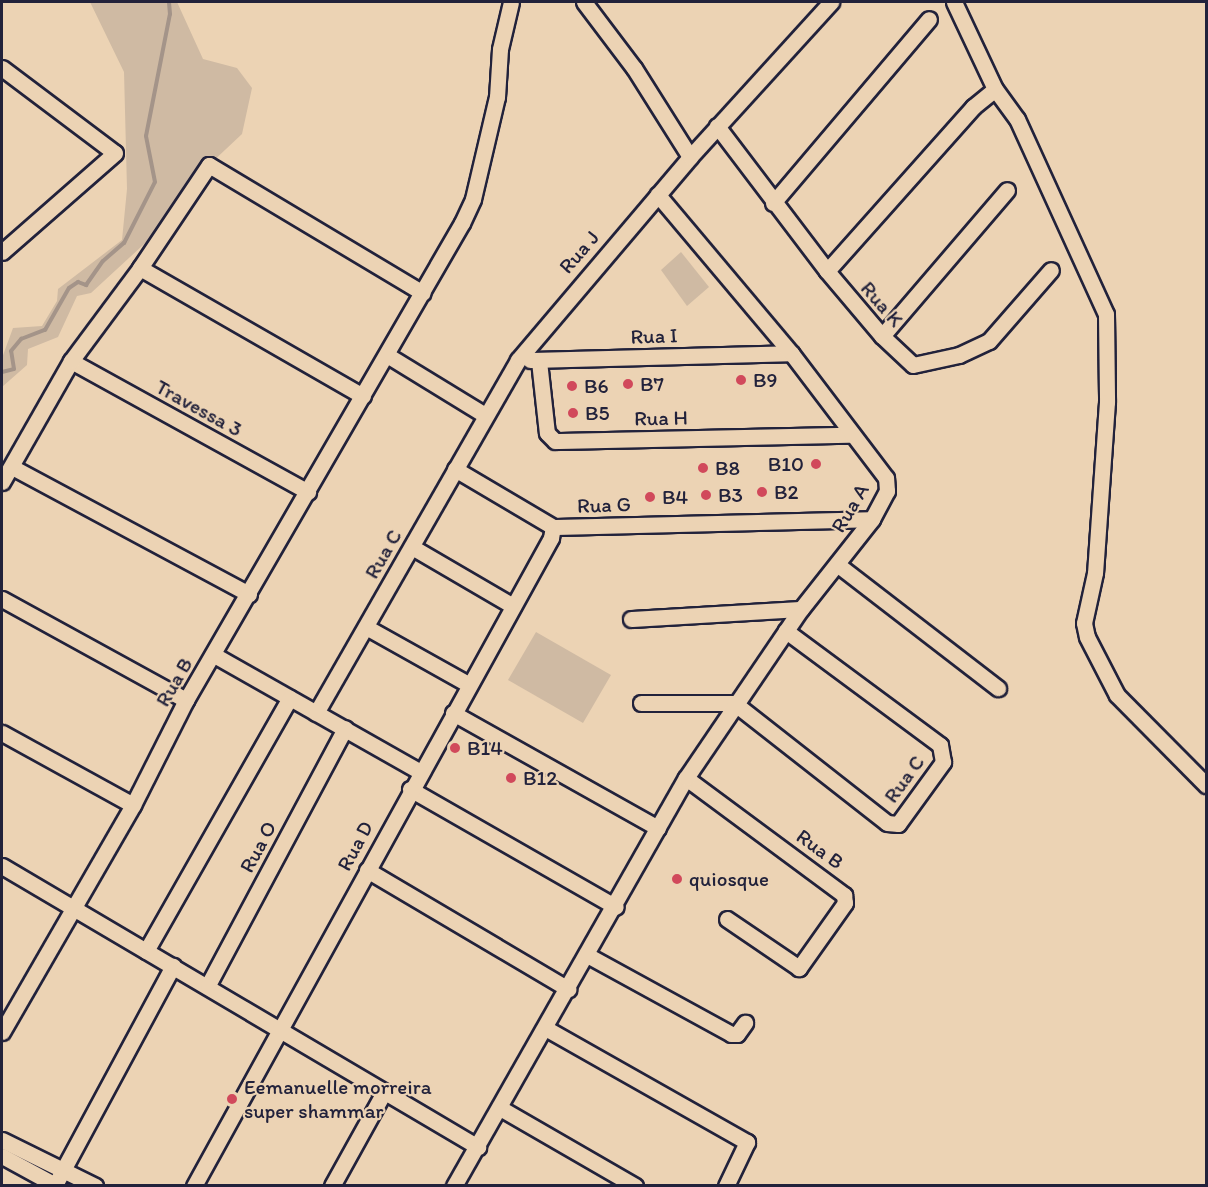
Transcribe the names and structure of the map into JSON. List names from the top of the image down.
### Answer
{
  "streets": {
    "street": [
      "Rua J",
      "Rua K",
      "Rua I",
      "Travessa 3",
      "Rua H",
      "Rua G",
      "Rua A",
      "Rua C",
      "Rua B",
      "Rua D",
      "Rua O"
    ]
  },
  "crossings": [
    ["Rua J", "Rua K"],
    ["Rua J", "Rua I"],
    ["Rua J", "Rua A"],
    ["Rua J", "Rua C"],
    ["Rua I", "Rua H"],
    ["Rua I", "Rua A"],
    ["Travessa 3", "Rua B"],
    ["Rua H", "Rua A"],
    ["Rua G", "Rua A"],
    ["Rua G", "Rua D"],
    ["Rua A", "Rua C"],
    ["Rua A", "Rua B"]
  ],
  "places": [
    "B9",
    "B7",
    "B6",
    "B5",
    "B10",
    "B8",
    "B2",
    "B3",
    "B4",
    "B14",
    "B12",
    "quiosque",
    "Eemanuelle morreira super shammar"
  ]
}
